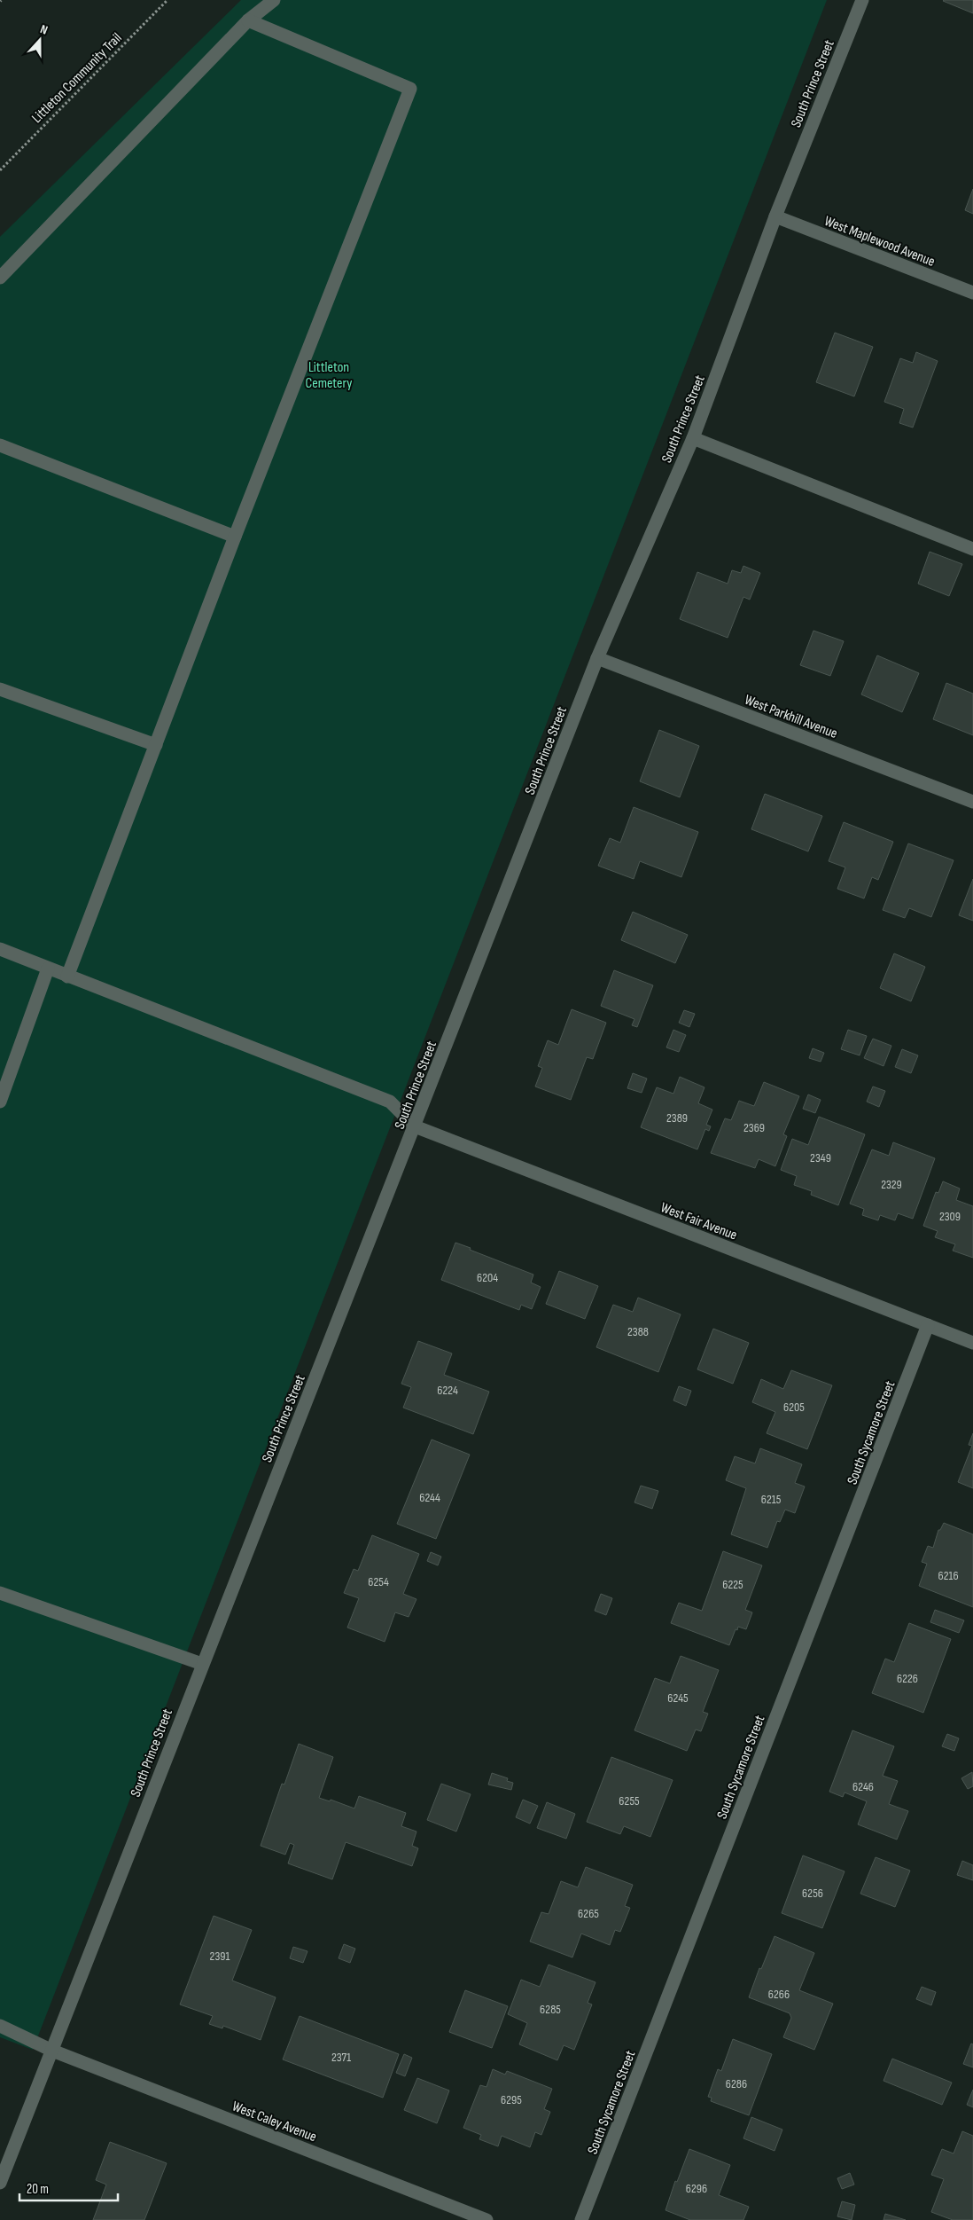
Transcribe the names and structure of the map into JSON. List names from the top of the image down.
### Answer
{
  "streets": {
    "street": [
      "South Prince Street",
      "West Maplewood Avenue",
      "West Parkhill Avenue",
      "West Fair Avenue",
      "South Sycamore Street",
      "West Caley Avenue"
    ],
    "path": ["Littleton Community Trail"]
  },
  "crossings": [
    ["South Prince Street", "West Maplewood Avenue"],
    ["South Prince Street", "West Parkhill Avenue"],
    ["South Prince Street", "West Fair Avenue"],
    ["South Prince Street", "West Caley Avenue"],
    ["West Fair Avenue", "South Sycamore Street"]
  ],
  "parks": ["Littleton Cemetery"],
  "house_numbers": [
    "2389",
    "2369",
    "2349",
    "2329",
    "2309",
    "6204",
    "2388",
    "6224",
    "6205",
    "6244",
    "6215",
    "6216",
    "6254",
    "6225",
    "6226",
    "6245",
    "6246",
    "6255",
    "6256",
    "6265",
    "2391",
    "6266",
    "6285",
    "2371",
    "6286",
    "6295",
    "6296"
  ],
  "scale_bar": "20 m",
  "north": "top"
}
